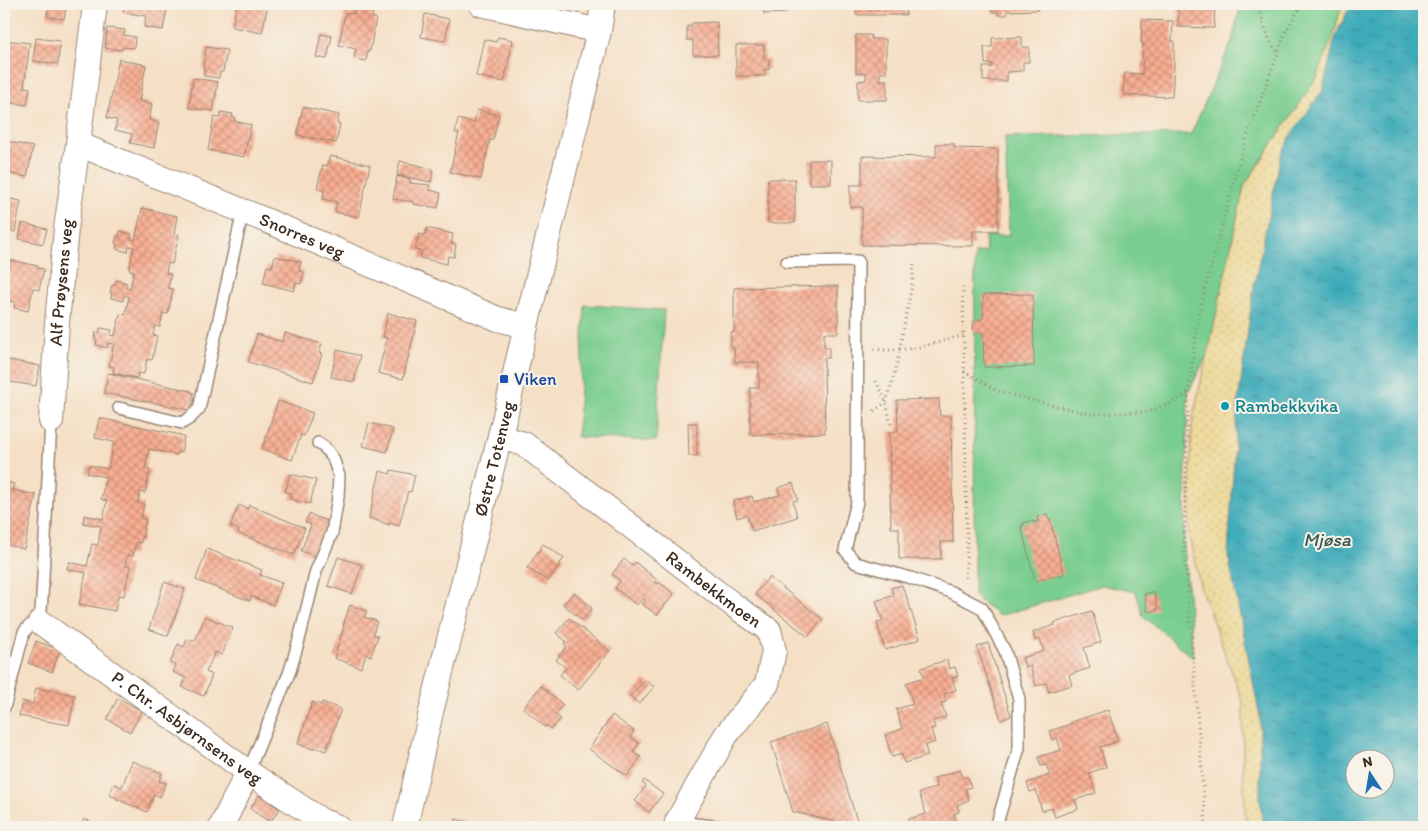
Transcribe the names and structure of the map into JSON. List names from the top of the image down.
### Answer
{
  "streets": {
    "street": [
      "Snorres veg",
      "Alf Prøysens veg",
      "Østre Totenveg",
      "Rambekkmoen",
      "P. Chr. Asbjørnsens veg"
    ]
  },
  "crossings": [
    ["Snorres veg", "Alf Prøysens veg"],
    ["Snorres veg", "Østre Totenveg"],
    ["Østre Totenveg", "Rambekkmoen"]
  ],
  "water": ["Mjøsa"],
  "places": {
    "transit": ["Viken"],
    "other": ["Rambekkvika"]
  },
  "north": "top"
}
